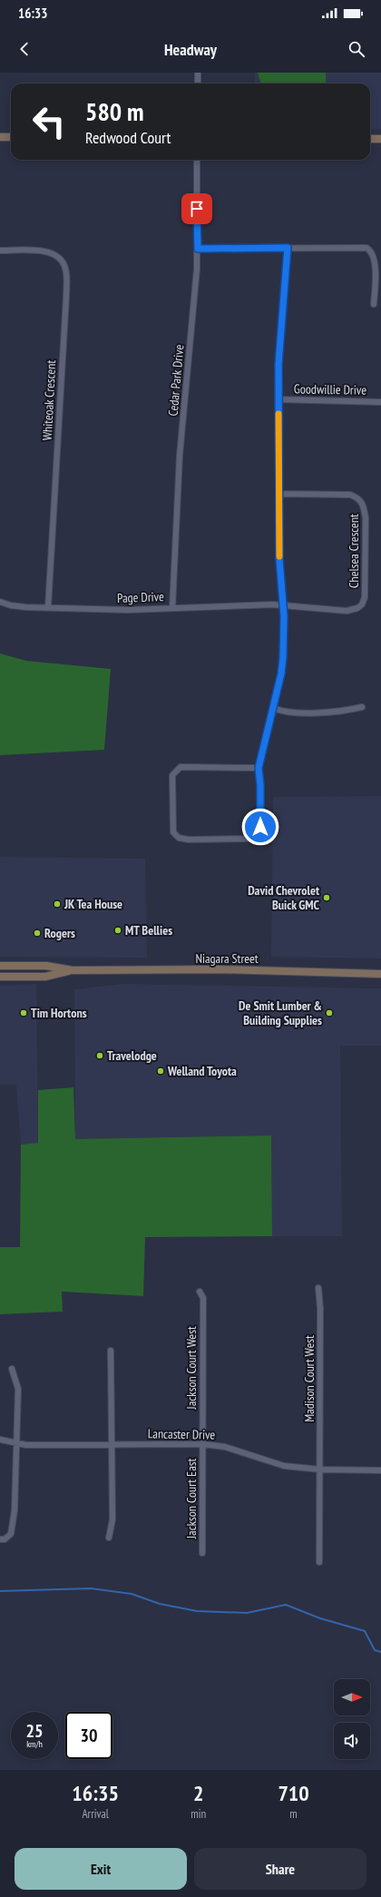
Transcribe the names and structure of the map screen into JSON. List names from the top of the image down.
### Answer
{
  "streets": {
    "main road": ["Niagara Street"],
    "street": [
      "Cedar Park Drive",
      "Goodwillie Drive",
      "Whiteoak Crescent",
      "Chelsea Crescent",
      "Page Drive",
      "Jackson Court West",
      "Madison Court West",
      "Lancaster Drive",
      "Jackson Court East"
    ]
  },
  "crossings": [
    ["Cedar Park Drive", "Page Drive"],
    ["Whiteoak Crescent", "Page Drive"],
    ["Chelsea Crescent", "Page Drive"],
    ["Jackson Court West", "Lancaster Drive"],
    ["Jackson Court West", "Jackson Court East"],
    ["Madison Court West", "Lancaster Drive"],
    ["Lancaster Drive", "Jackson Court East"]
  ],
  "places": [
    "David Chevrolet Buick GMC",
    "JK Tea House",
    "MT Bellies",
    "Rogers",
    "Tim Hortons",
    "De Smit Lumber & Building Supplies",
    "Travelodge",
    "Welland Toyota"
  ],
  "north": "right",
  "page": {
    "status": "16:33",
    "header": "Headway",
    "turn": ["580 m", "Redwood Court"],
    "speed": "25 km/h",
    "limit": "30",
    "eta": [
      "16:35",
      "Arrival",
      "2",
      "min",
      "710",
      "m"
    ],
    "buttons": ["Exit", "Share"]
  }
}
